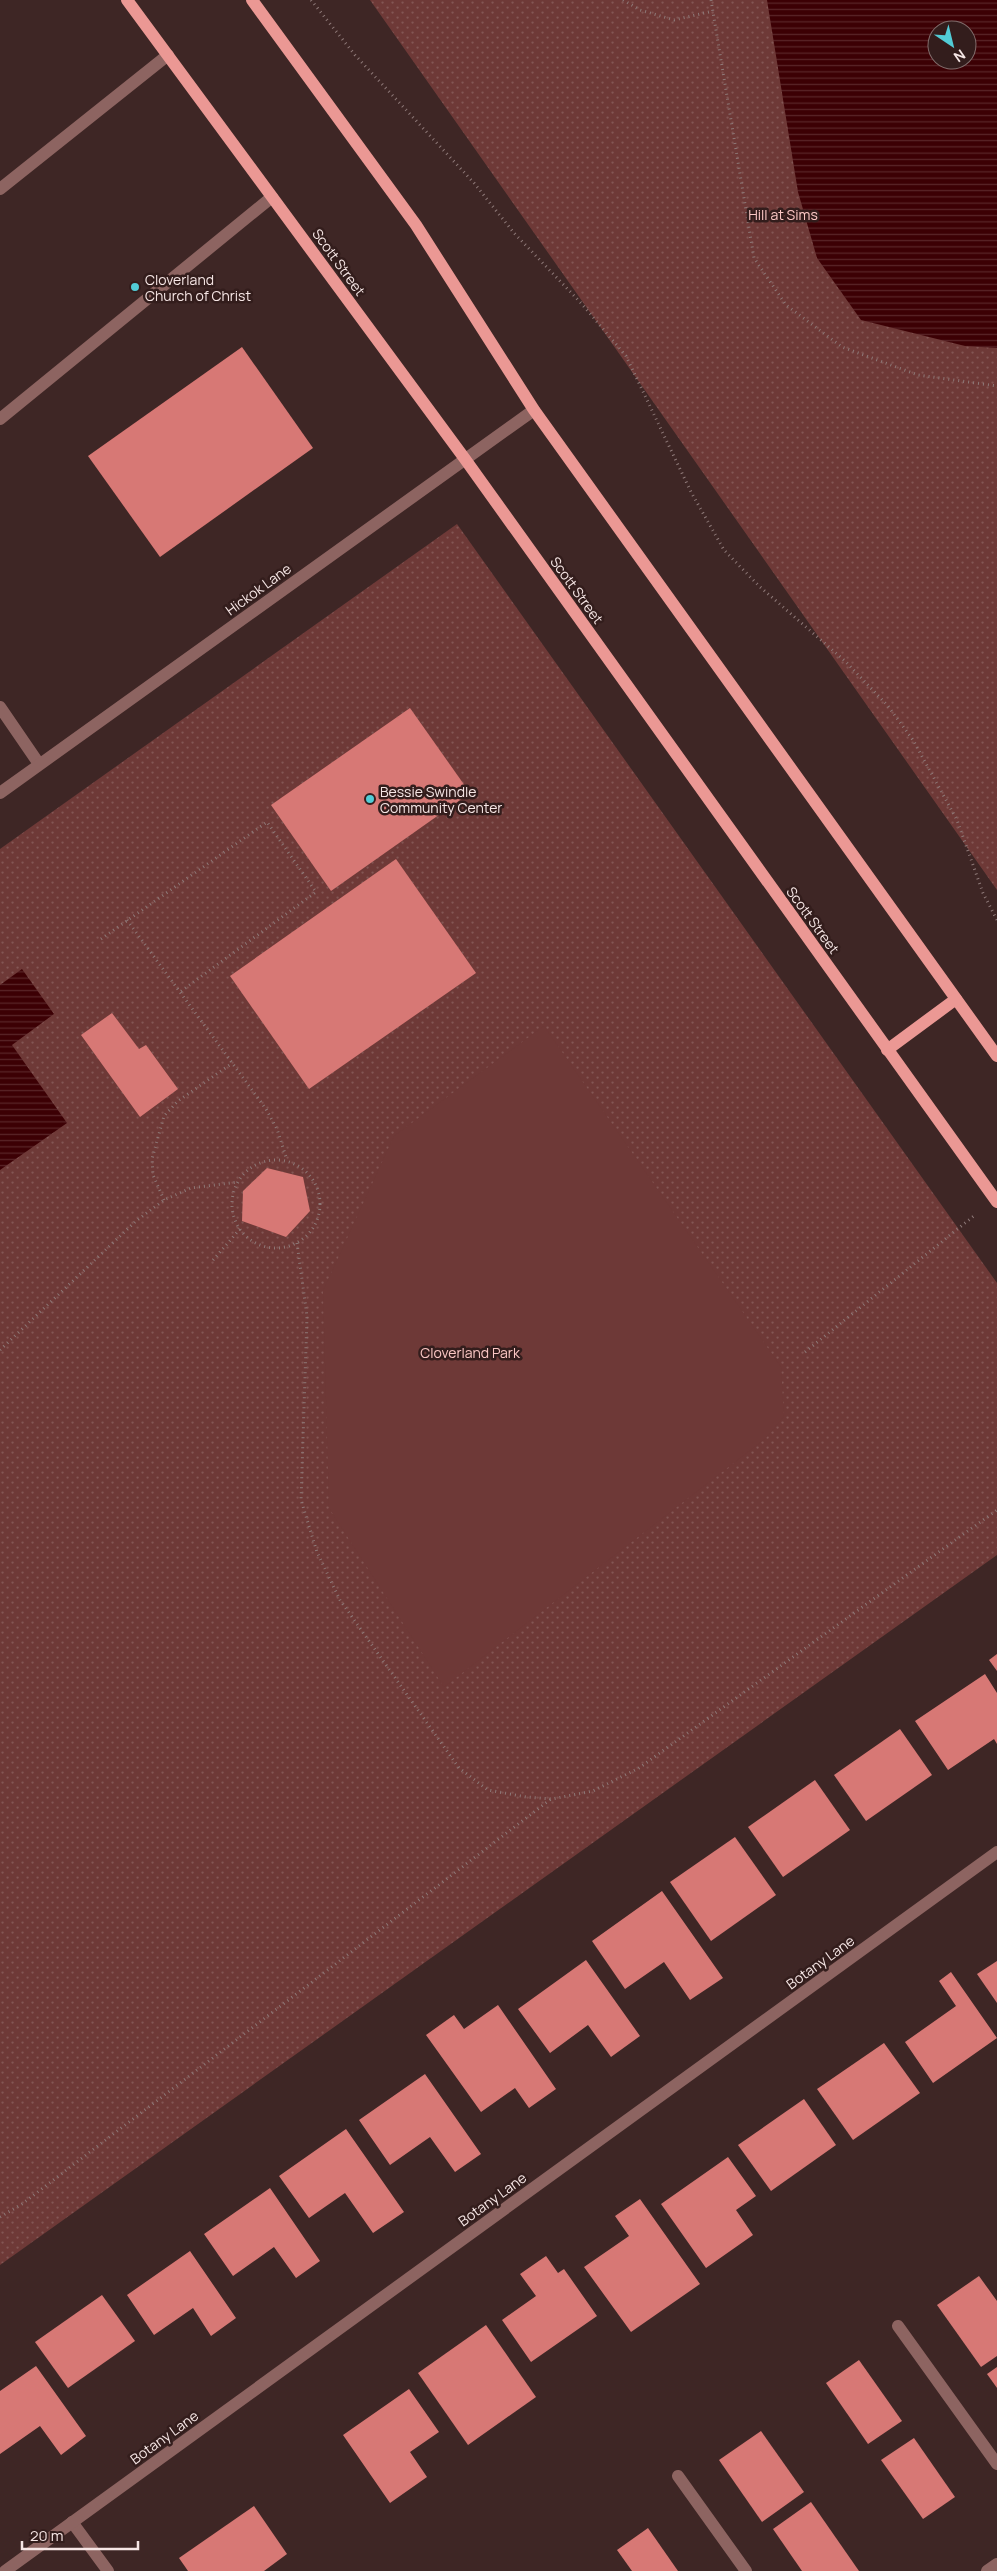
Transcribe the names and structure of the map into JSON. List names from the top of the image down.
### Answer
{
  "streets": {
    "main road": ["Scott Street"],
    "street": ["Hickok Lane", "Botany Lane"]
  },
  "crossings": [
    ["Scott Street", "Hickok Lane"]
  ],
  "parks": ["Hill at Sims", "Cloverland Park"],
  "places": ["Cloverland Church of Christ", "Bessie Swindle Community Center"],
  "scale_bar": "20 m",
  "north": "bottom right"
}
